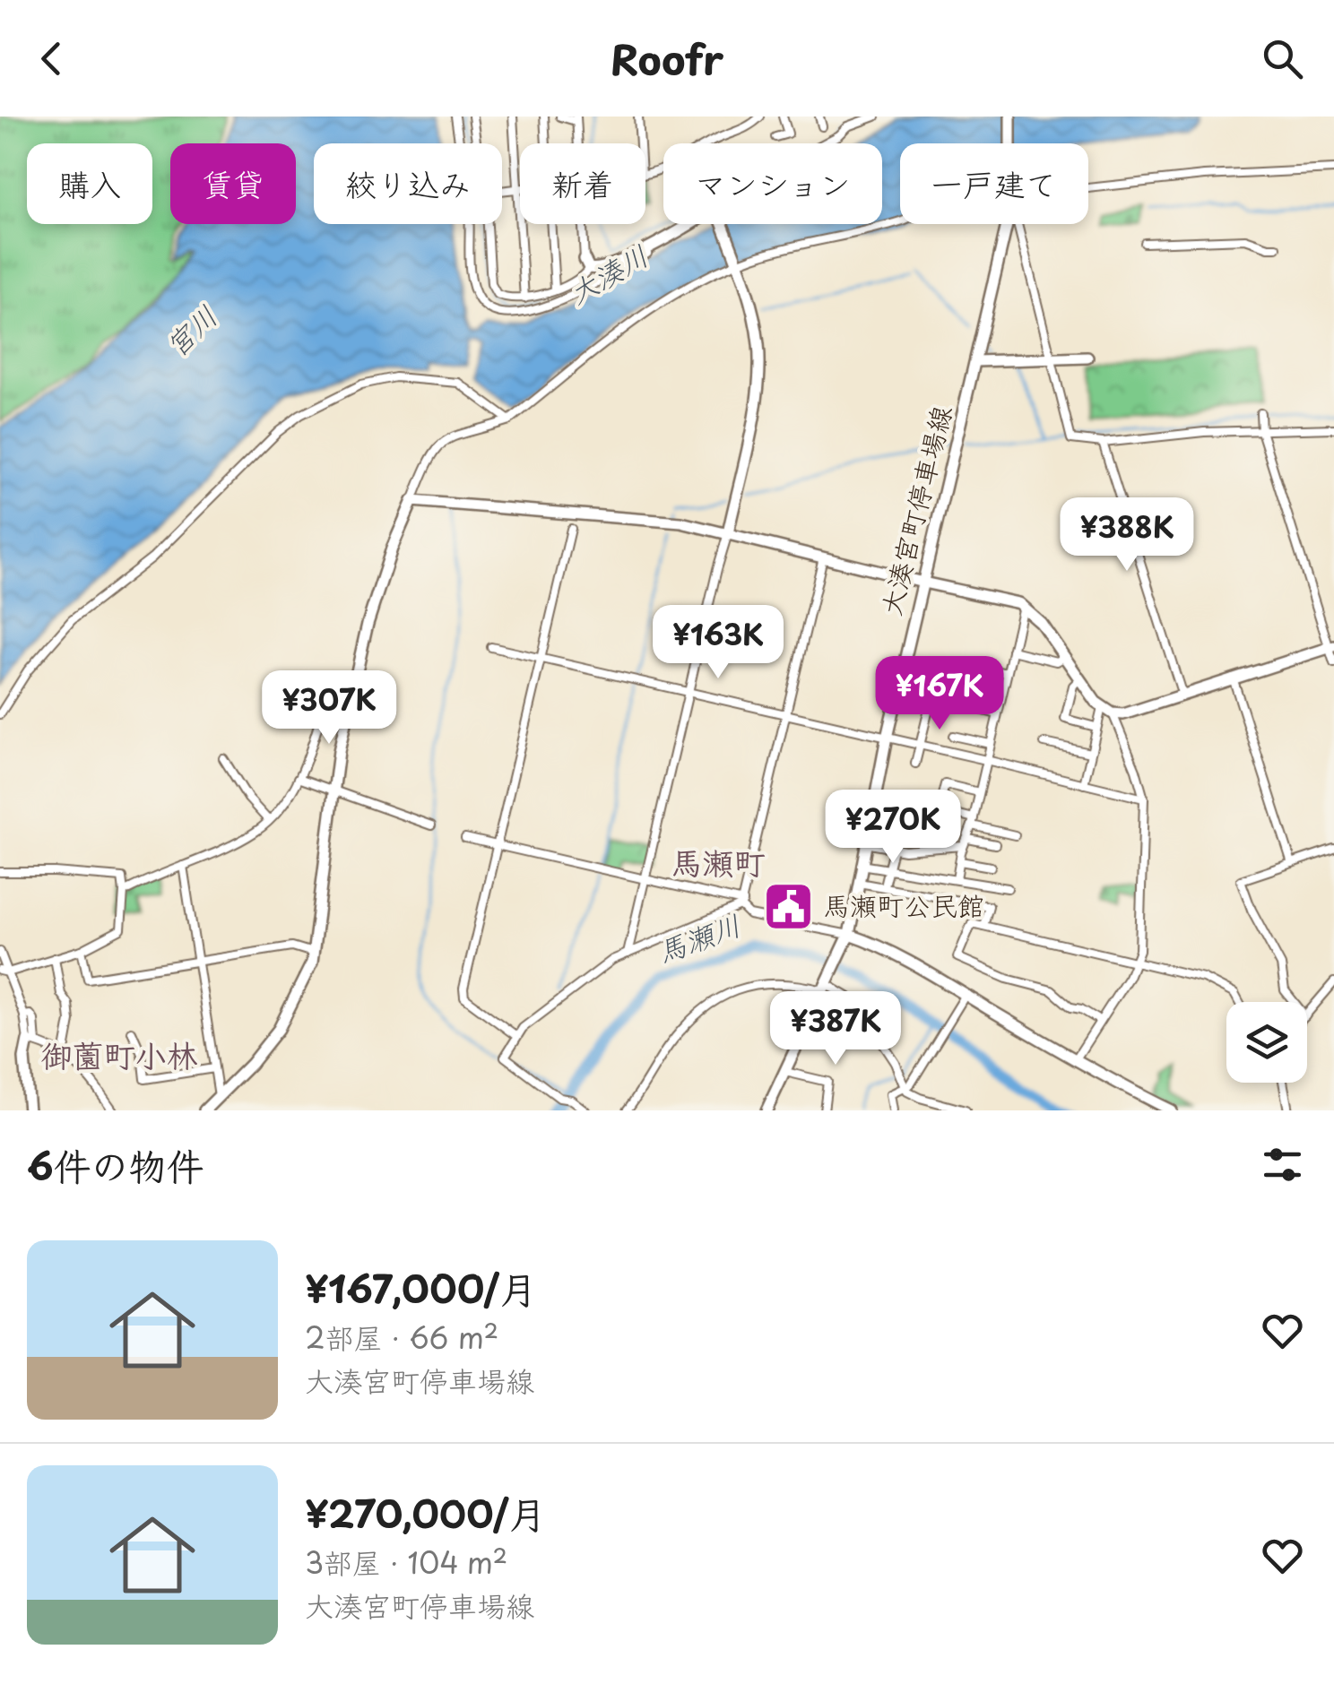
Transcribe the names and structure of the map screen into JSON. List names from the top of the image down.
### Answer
{
  "streets": {
    "street": ["大湊宮町停車場線"]
  },
  "districts": ["馬瀬町", "御薗町小林"],
  "water": ["大湊川", "宮川", "馬瀬川"],
  "places": {
    "public building": ["馬瀬町公民館"]
  },
  "page": {
    "header": "Roofr",
    "chip": [
      "購入",
      "賃貸",
      "絞り込み",
      "新着",
      "マンション",
      "一戸建て"
    ],
    "price": [
      "¥388K",
      "¥163K",
      "¥167K",
      "¥307K",
      "¥270K",
      "¥387K"
    ],
    "heading": "6件の物件",
    "list": [
      {
        "name": "¥167,000/月",
        "note": "2部屋 · 66 m² · 大湊宮町停車場線"
      },
      {
        "name": "¥270,000/月",
        "note": "3部屋 · 104 m² · 大湊宮町停車場線"
      }
    ]
  }
}
